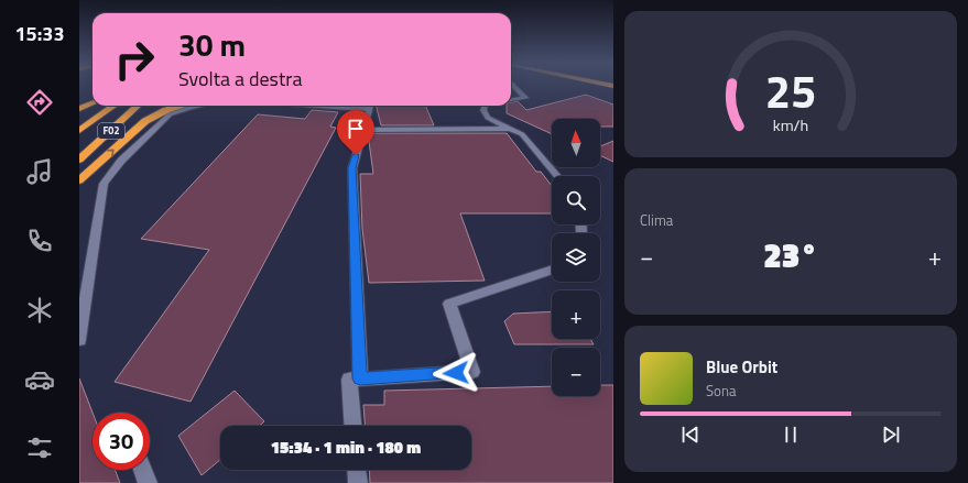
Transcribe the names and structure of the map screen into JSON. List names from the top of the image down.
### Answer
{
  "streets": {
    "highway": ["F02"]
  },
  "north": "top",
  "page": {
    "tabs": "15:33",
    "turn": ["30 m", "Svolta a destra"],
    "map_buttons": ["+", "−"],
    "tile": "Clima",
    "heat": ["−", "23°", "+"],
    "song": ["Blue Orbit", "Sona"],
    "limit": "30",
    "trip": "15:34 · 1 min · 180 m",
    "gauge": ["25", "km/h"]
  }
}
